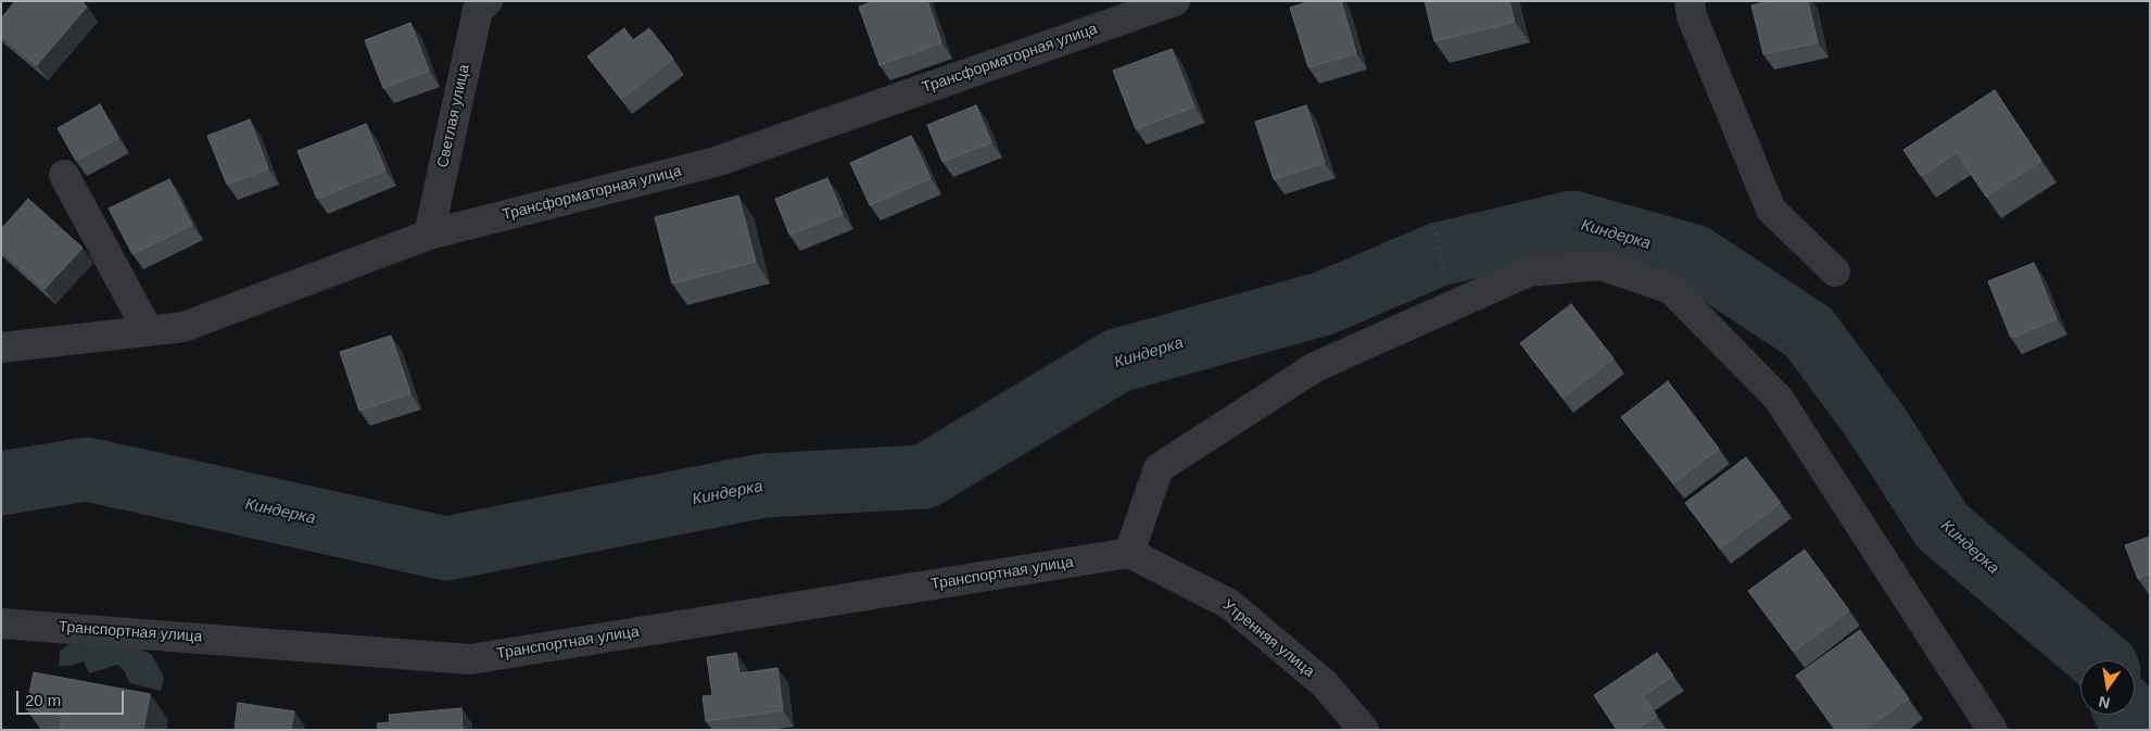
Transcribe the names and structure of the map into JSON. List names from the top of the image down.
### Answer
{
  "streets": {
    "street": [
      "Трансформаторная улица",
      "Светлая улица",
      "Транспортная улица",
      "Утренняя улица"
    ]
  },
  "crossings": [
    ["Трансформаторная улица", "Светлая улица"],
    ["Транспортная улица", "Утренняя улица"]
  ],
  "water": ["Киндерка"],
  "scale_bar": "20 m",
  "north": "bottom"
}
